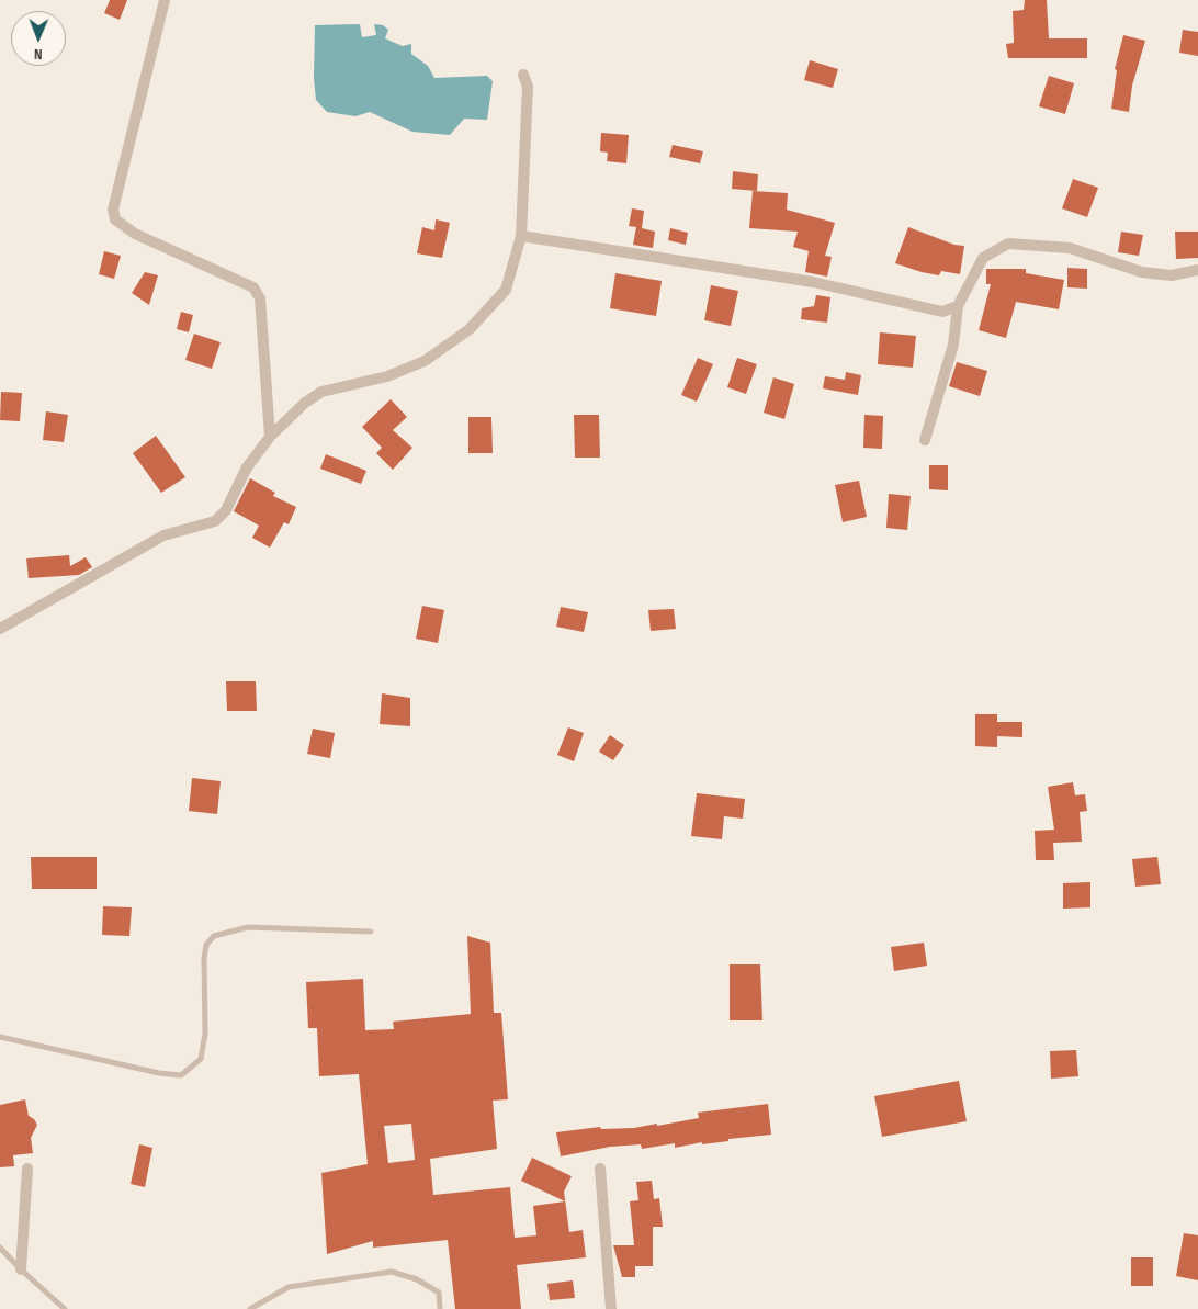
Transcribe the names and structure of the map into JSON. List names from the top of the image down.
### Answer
{
  "north": "bottom"
}
